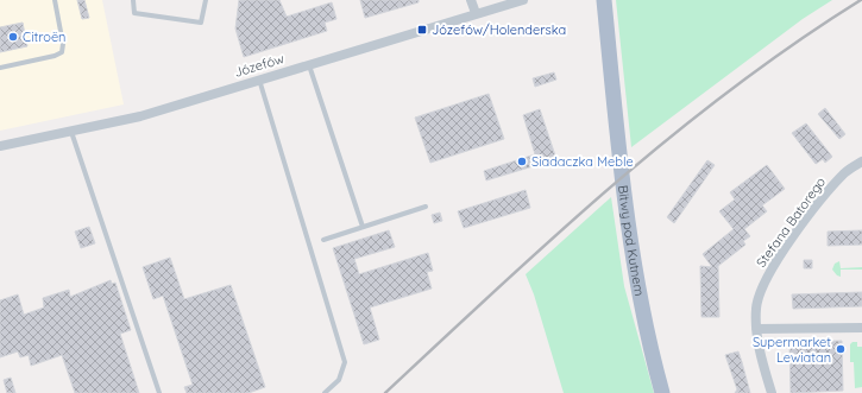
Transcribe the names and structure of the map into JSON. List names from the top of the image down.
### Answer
{
  "streets": {
    "main road": ["Bitwy pod Kutnem"],
    "street": ["Józefów", "Stefana Batorego"]
  },
  "places": {
    "transit": ["Józefów/Holenderska"],
    "other": ["Citroën", "Siadaczka Meble", "Supermarket Lewiatan"]
  }
}
